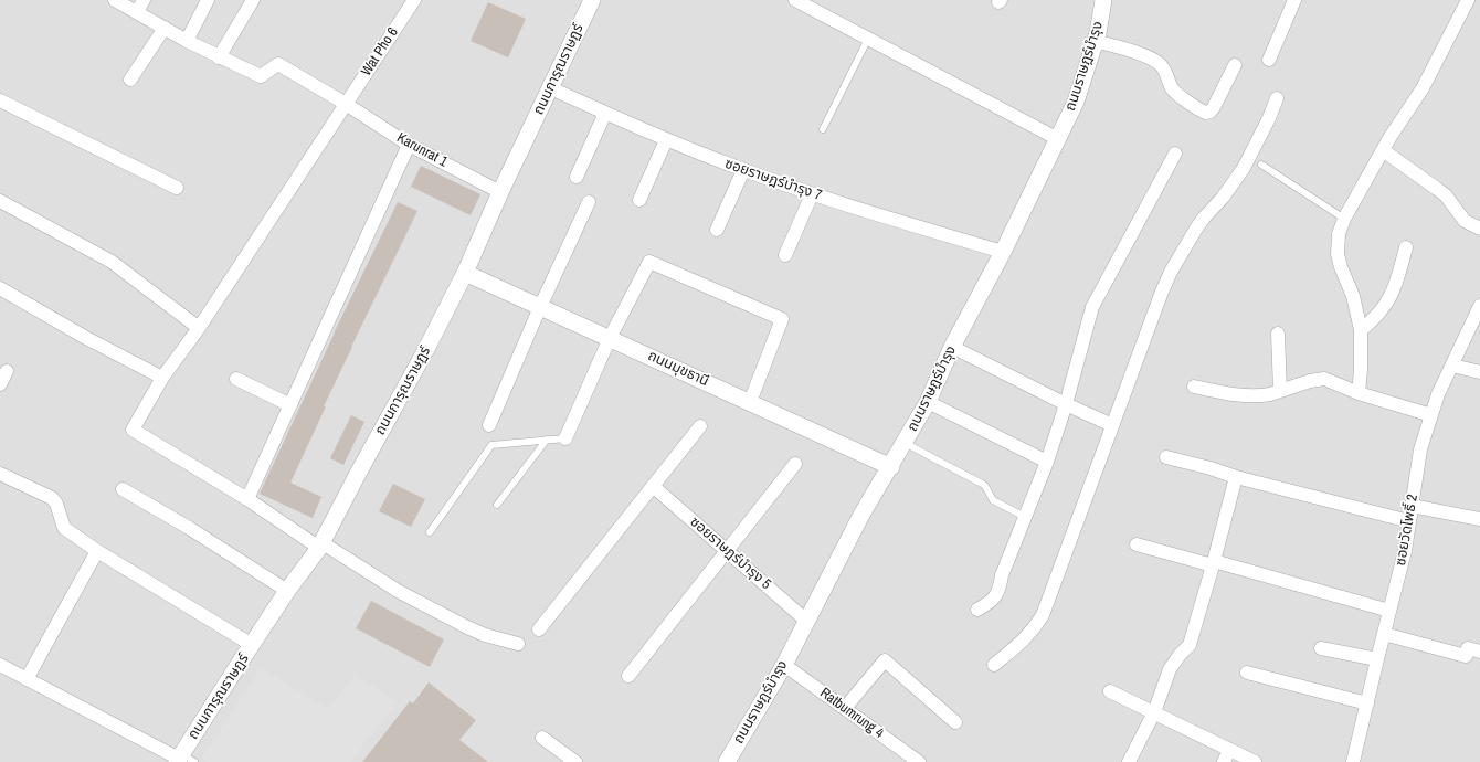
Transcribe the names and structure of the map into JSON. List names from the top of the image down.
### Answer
{
  "streets": {
    "street": [
      "Wat Pho 6",
      "ถนนราษฎร์บำรุง",
      "ถนนการุณราษฏร์",
      "Karunrat 1",
      "ซอยราษฎร์บำรุง 7",
      "ถนนมุขธานี",
      "ซอยวัดโพธิ์ 2",
      "ซอยราษฎร์บำรุง 5",
      "Ratbumrung 4"
    ]
  },
  "crossings": [
    ["Wat Pho 6", "Karunrat 1"],
    ["ถนนราษฎร์บำรุง", "ซอยราษฎร์บำรุง 7"],
    ["ถนนราษฎร์บำรุง", "ถนนมุขธานี"],
    ["ถนนราษฎร์บำรุง", "ซอยราษฎร์บำรุง 5"],
    ["ถนนราษฎร์บำรุง", "Ratbumrung 4"],
    ["ถนนการุณราษฏร์", "Karunrat 1"],
    ["ถนนการุณราษฏร์", "ซอยราษฎร์บำรุง 7"],
    ["ถนนการุณราษฏร์", "ถนนมุขธานี"]
  ]
}
